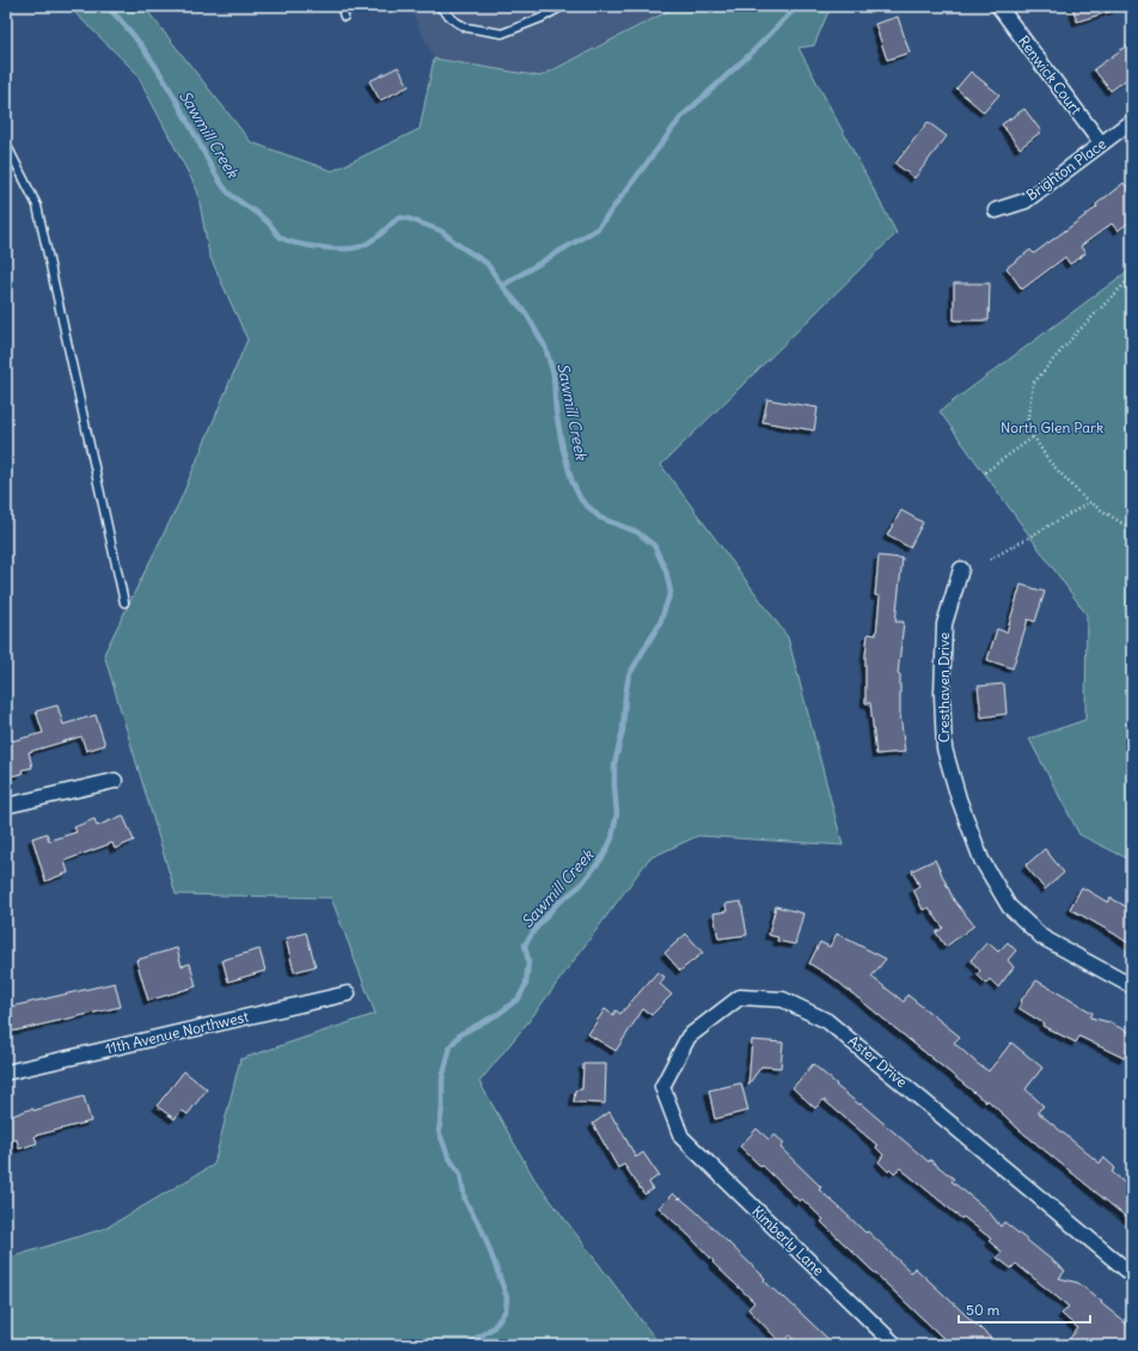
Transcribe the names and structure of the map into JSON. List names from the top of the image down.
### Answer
{
  "streets": {
    "street": [
      "Renwick Court",
      "Brighton Place",
      "Cresthaven Drive",
      "11th Avenue Northwest",
      "Aster Drive",
      "Kimberly Lane"
    ]
  },
  "crossings": [
    ["Renwick Court", "Brighton Place"],
    ["Aster Drive", "Kimberly Lane"]
  ],
  "water": ["Sawmill Creek"],
  "parks": ["North Glen Park"],
  "scale_bar": "50 m"
}
